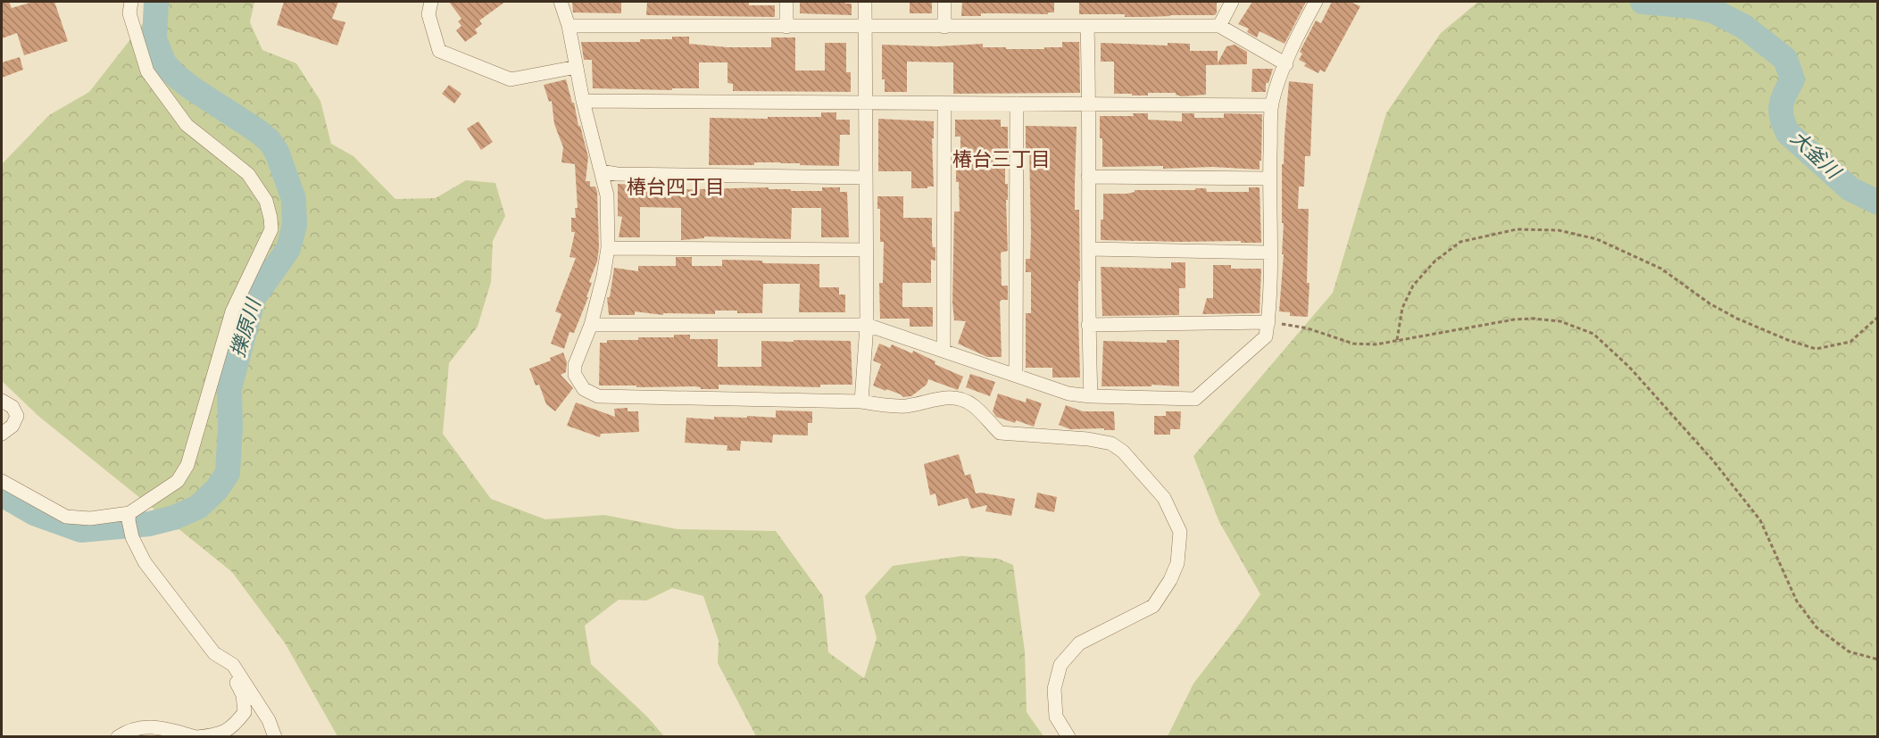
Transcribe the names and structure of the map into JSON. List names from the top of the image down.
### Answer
{
  "districts": ["椿台三丁目", "椿台四丁目"],
  "water": ["大釜川", "擽原川"]
}
